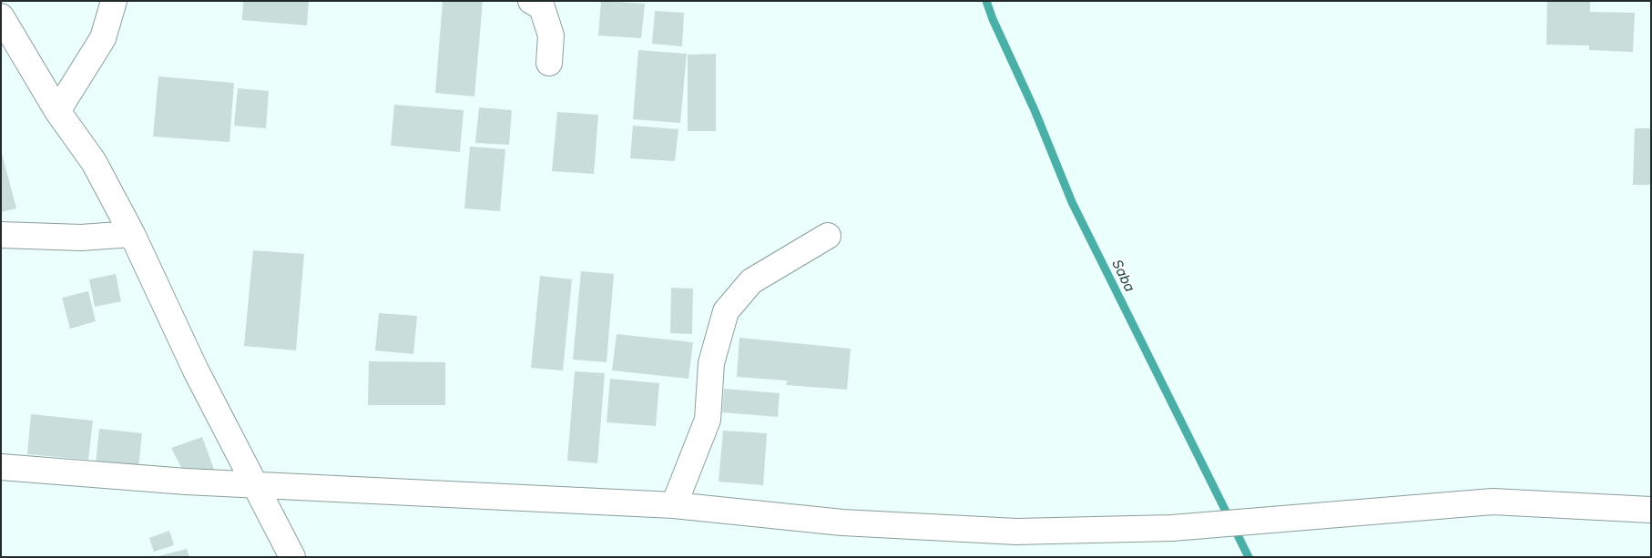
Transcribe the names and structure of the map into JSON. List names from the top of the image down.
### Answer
{
  "water": ["Saba"]
}
